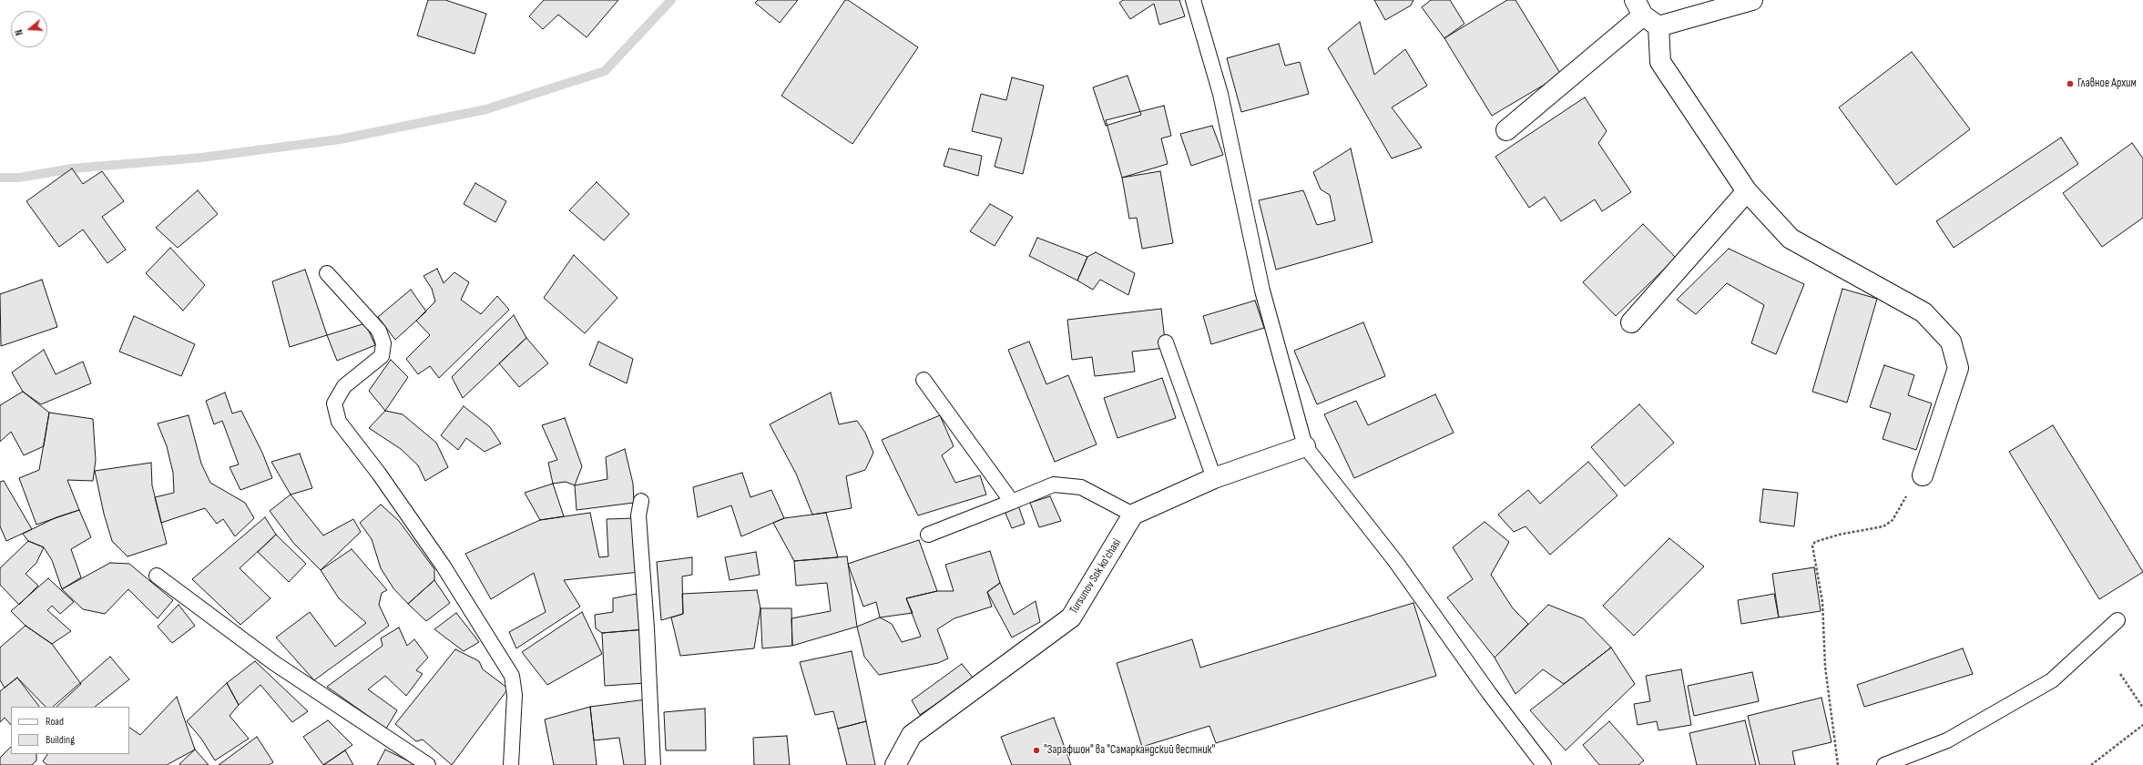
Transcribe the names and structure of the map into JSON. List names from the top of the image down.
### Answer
{
  "streets": {
    "street": ["Tursunov Sok ko'chasi"]
  },
  "places": ["Главное Архим", "\"Зарафшон\" ва \"Самаркандский вестник\""],
  "legend": ["Road", "Building"],
  "north": "left"
}
